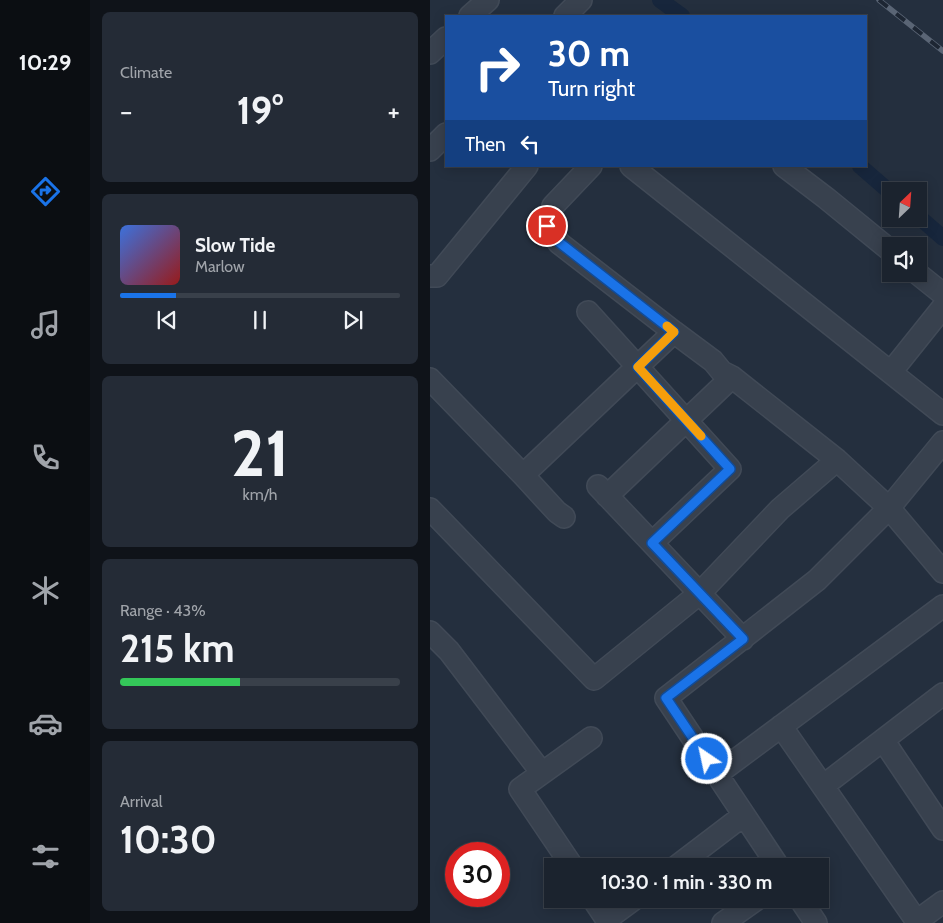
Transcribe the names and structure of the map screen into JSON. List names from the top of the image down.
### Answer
{
  "north": "top right",
  "page": {
    "tabs": "10:29",
    "tile": [
      "Climate",
      ["21", "km/h"],
      ["Range · 43%", "215 km"],
      ["Arrival", "10:30"]
    ],
    "turn": ["30 m", "Turn right"],
    "heat": ["−", "19°", "+"],
    "then": "Then",
    "song": ["Slow Tide", "Marlow"],
    "limit": "30",
    "trip": "10:30 · 1 min · 330 m"
  }
}
